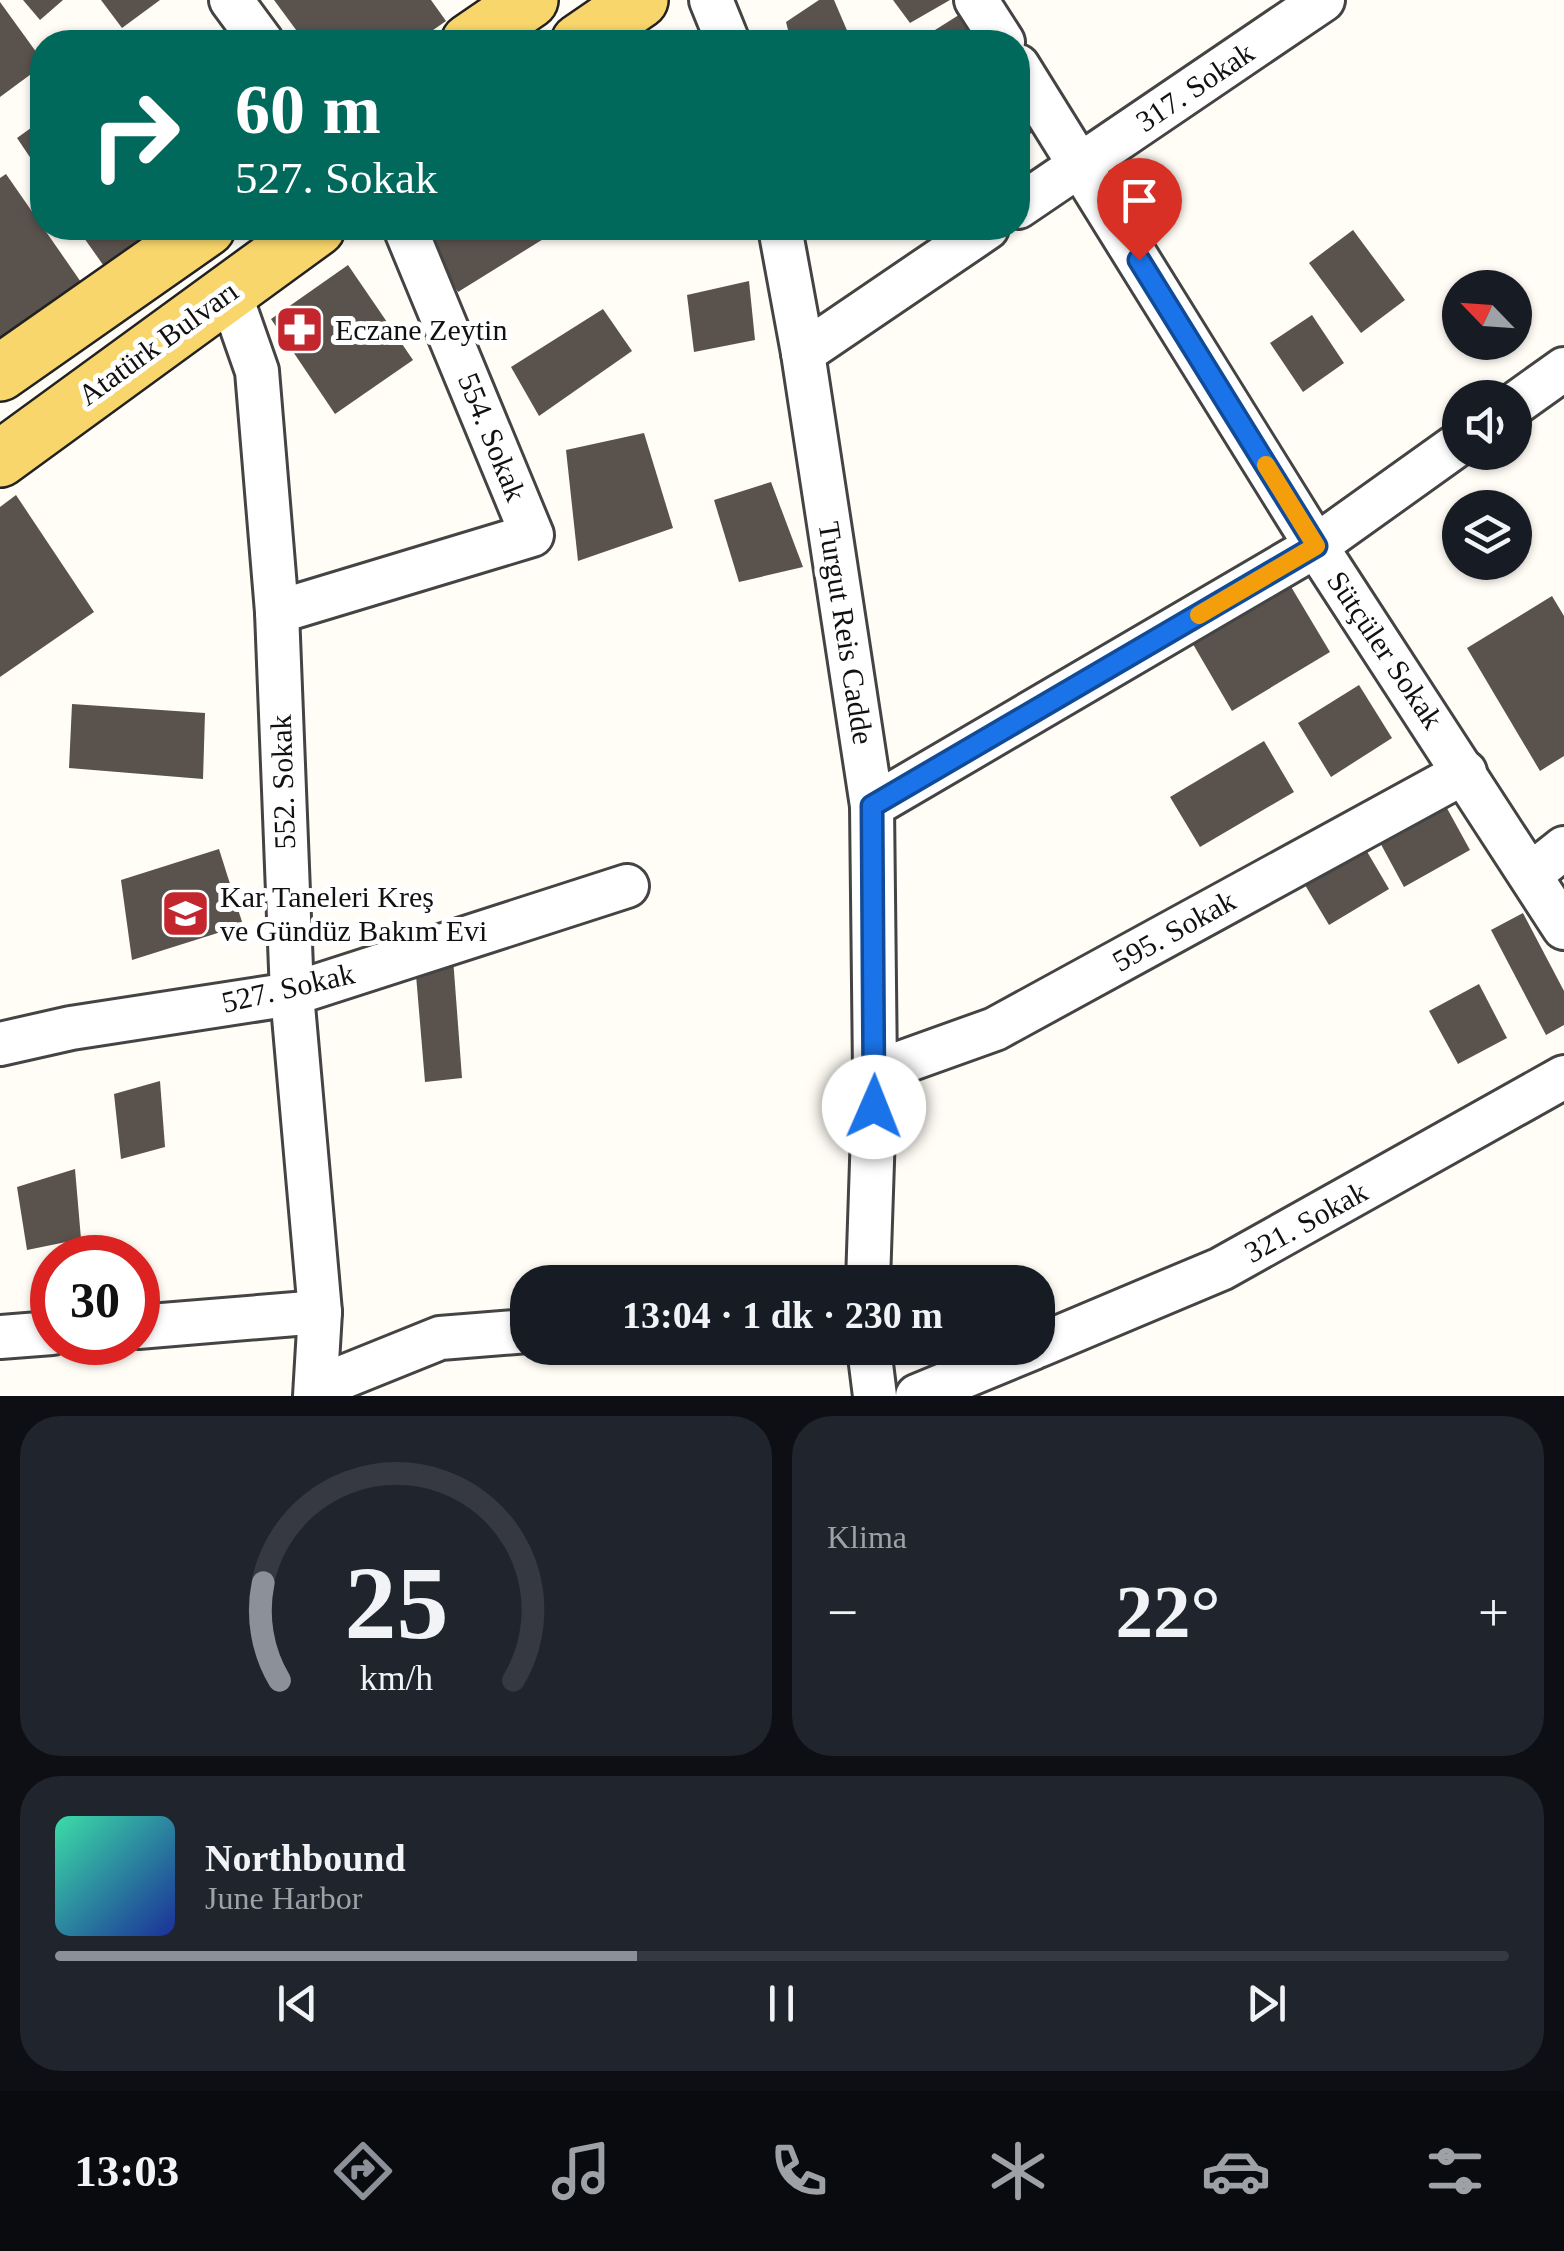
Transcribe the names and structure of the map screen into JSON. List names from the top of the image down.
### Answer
{
  "streets": {
    "main road": ["Atatürk Bulvarı"],
    "street": [
      "317. Sokak",
      "554. Sokak",
      "Turgut Reis Cadde",
      "Sütçüler Sokak",
      "552. Sokak",
      "595. Sokak",
      "527. Sokak",
      "321. Sokak"
    ]
  },
  "crossings": [
    ["317. Sokak", "Sütçüler Sokak"],
    ["Atatürk Bulvarı", "552. Sokak"],
    ["554. Sokak", "552. Sokak"],
    ["Turgut Reis Cadde", "595. Sokak"],
    ["Sütçüler Sokak", "595. Sokak"],
    ["552. Sokak", "527. Sokak"]
  ],
  "places": {
    "pharmacy": ["Eczane Zeytin"],
    "school or university": ["Kar Taneleri Kreş ve Gündüz Bakım Evi"]
  },
  "north": "top left",
  "page": {
    "turn": ["60 m", "527. Sokak"],
    "limit": "30",
    "trip": "13:04 · 1 dk · 230 m",
    "tile": "Klima",
    "heat": ["−", "22°", "+"],
    "song": ["Northbound", "June Harbor"],
    "tabs": "13:03",
    "gauge": ["25", "km/h"]
  }
}
